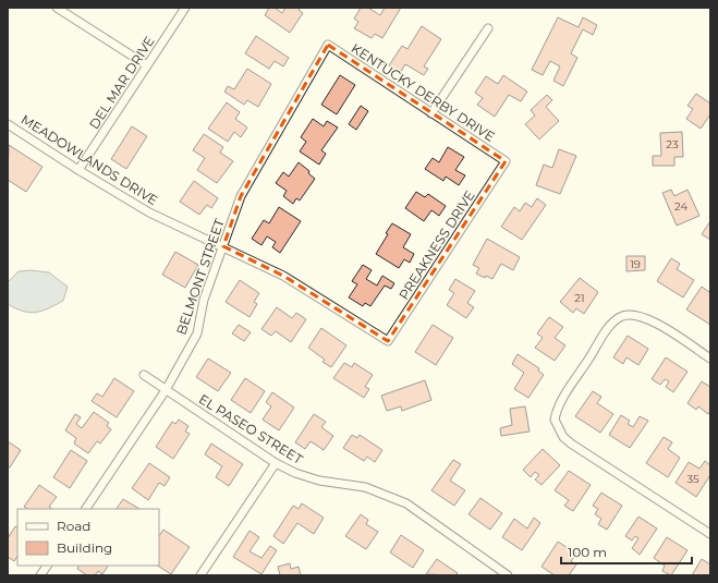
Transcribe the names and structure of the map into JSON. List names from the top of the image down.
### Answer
{
  "streets": {
    "street": [
      "DEL MAR DRIVE",
      "KENTUCKY DERBY DRIVE",
      "MEADOWLANDS DRIVE",
      "PREAKNESS DRIVE",
      "BELMONT STREET",
      "EL PASEO STREET"
    ]
  },
  "crossings": [
    ["DEL MAR DRIVE", "MEADOWLANDS DRIVE"],
    ["KENTUCKY DERBY DRIVE", "PREAKNESS DRIVE"],
    ["KENTUCKY DERBY DRIVE", "BELMONT STREET"],
    ["MEADOWLANDS DRIVE", "PREAKNESS DRIVE"],
    ["MEADOWLANDS DRIVE", "BELMONT STREET"],
    ["BELMONT STREET", "EL PASEO STREET"]
  ],
  "house_numbers": [
    "23",
    "24",
    "19",
    "21",
    "35"
  ],
  "legend": ["Road", "Building"],
  "scale_bar": "100 m"
}
